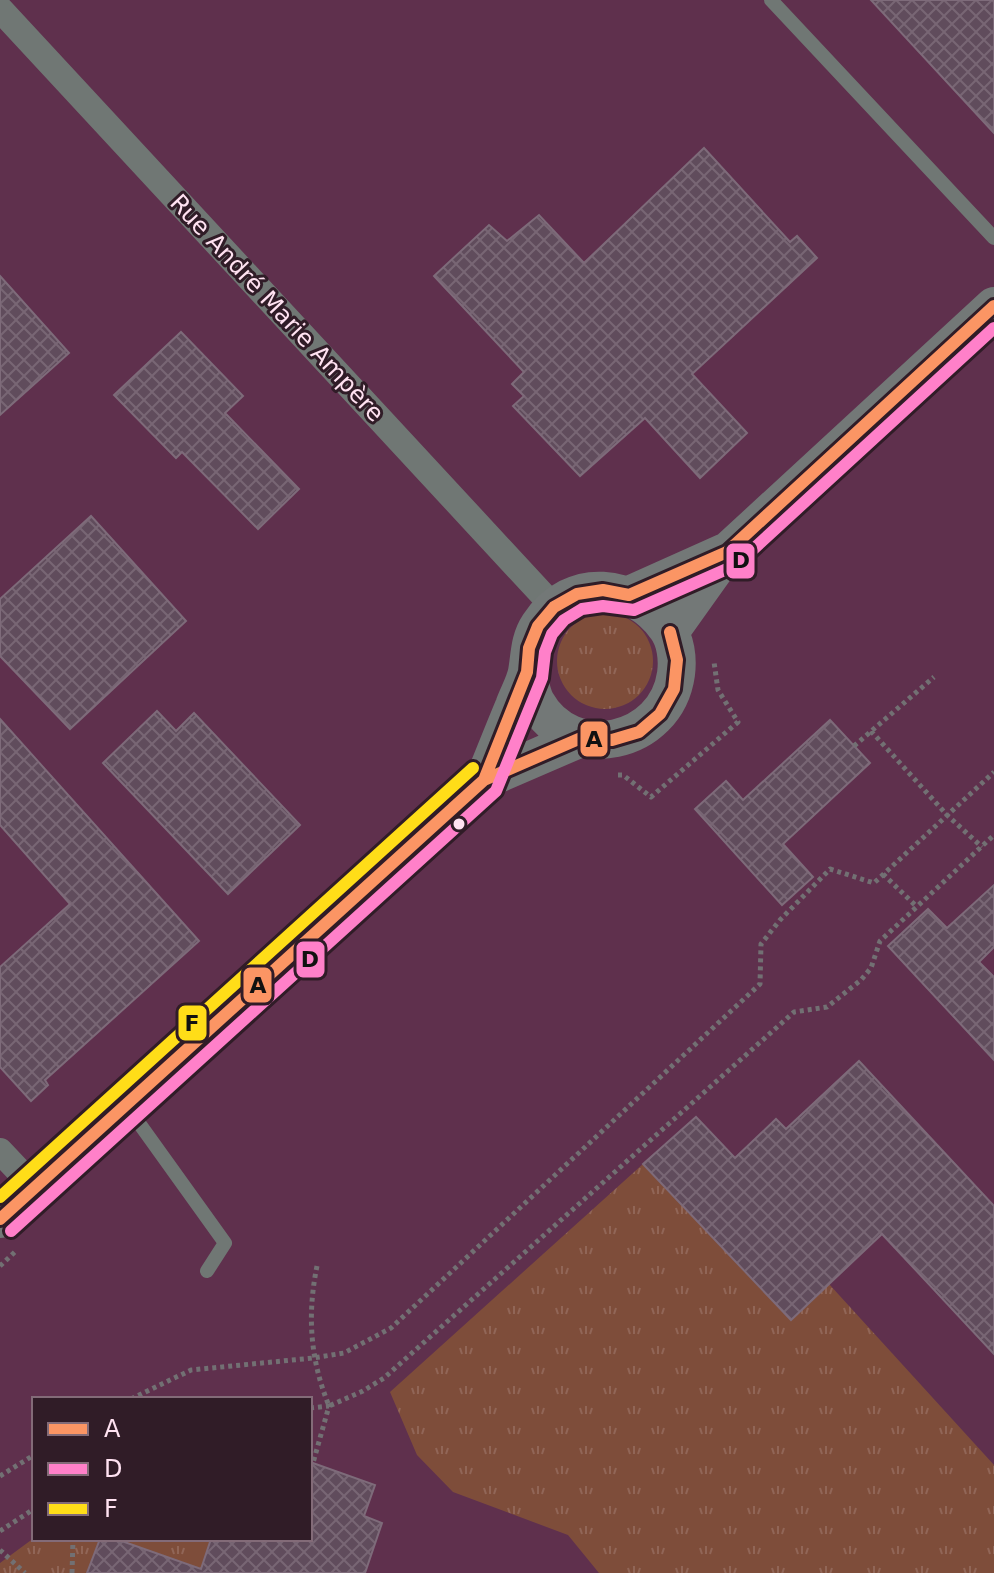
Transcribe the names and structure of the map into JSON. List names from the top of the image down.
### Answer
{
  "streets": {
    "street": ["Rue André Marie Ampère"]
  },
  "lines": ["transit line A", "transit line D", "transit line F"],
  "legend": ["A", "D", "F"]
}
